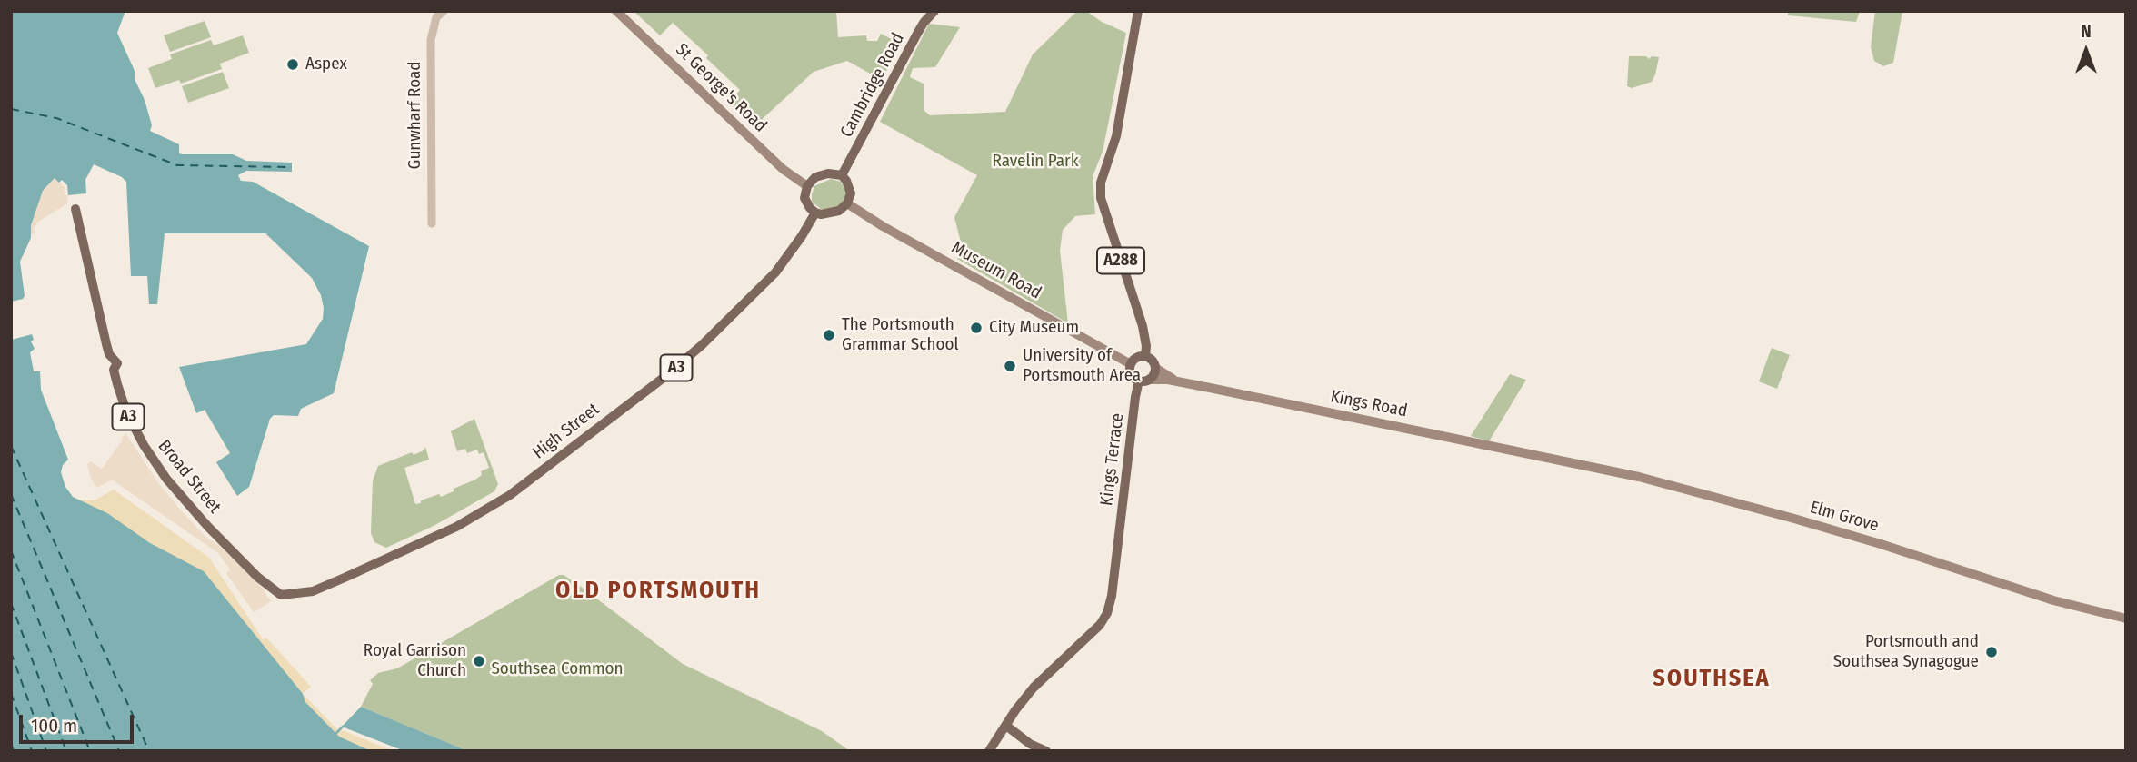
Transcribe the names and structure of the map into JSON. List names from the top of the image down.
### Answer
{
  "streets": {
    "main road": [
      "Cambridge Road",
      "St George's Road",
      "A288",
      "Museum Road",
      "A3",
      "Kings Road",
      "High Street",
      "Kings Terrace",
      "Broad Street",
      "Elm Grove"
    ],
    "street": ["Gunwharf Road"]
  },
  "crossings": [
    ["Cambridge Road", "St George's Road"],
    ["Cambridge Road", "Museum Road"],
    ["Cambridge Road", "High Street"],
    ["St George's Road", "Museum Road"],
    ["St George's Road", "High Street"],
    ["A288", "Museum Road"],
    ["A288", "Kings Road"],
    ["A288", "Kings Terrace"],
    ["Museum Road", "Kings Road"],
    ["Museum Road", "High Street"],
    ["Museum Road", "Kings Terrace"],
    ["Kings Road", "Kings Terrace"],
    ["Kings Road", "Elm Grove"],
    ["High Street", "Broad Street"]
  ],
  "districts": ["OLD PORTSMOUTH", "SOUTHSEA"],
  "parks": ["Ravelin Park", "Southsea Common"],
  "places": [
    "Aspex",
    "City Museum",
    "The Portsmouth Grammar School",
    "University of Portsmouth Area",
    "Portsmouth and Southsea Synagogue",
    "Royal Garrison Church"
  ],
  "scale_bar": "100 m",
  "north": "top"
}
